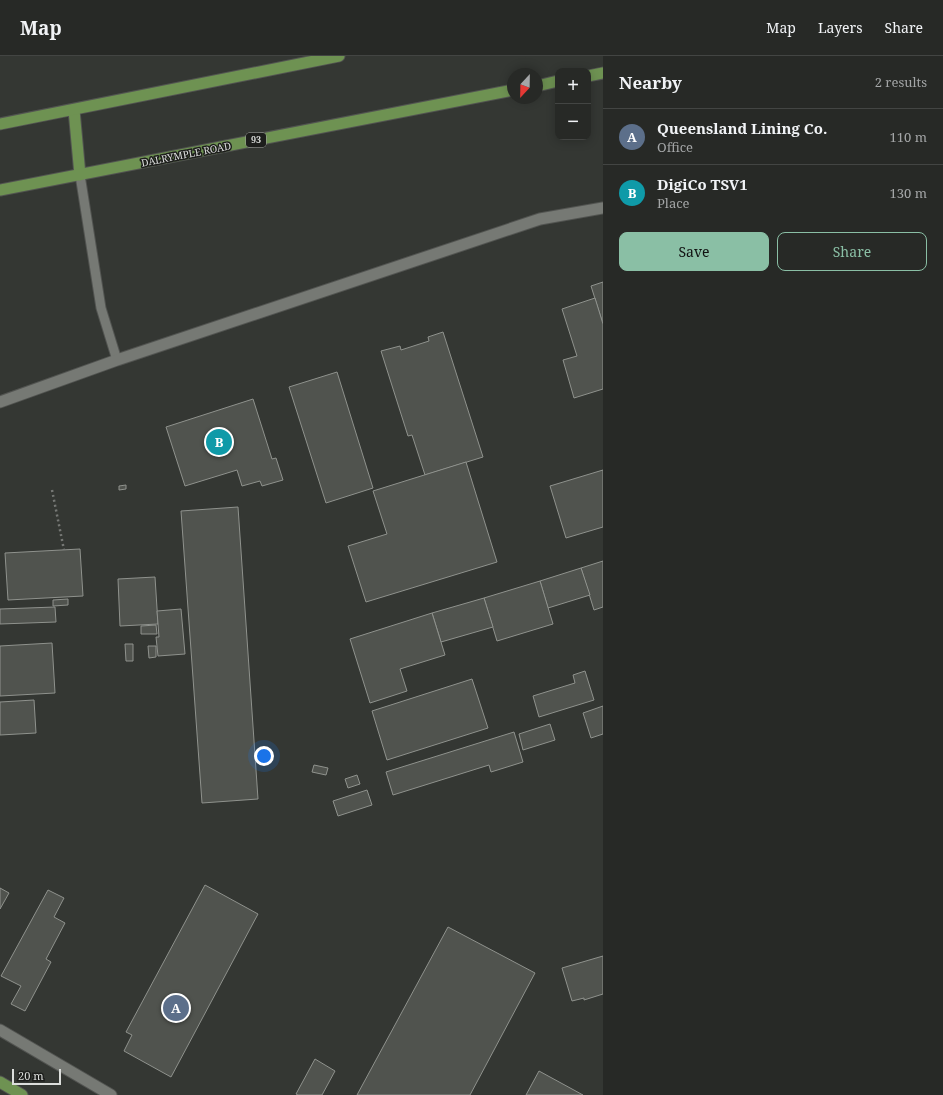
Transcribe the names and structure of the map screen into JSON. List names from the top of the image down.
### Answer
{
  "streets": {
    "main road": ["93", "DALRYMPLE ROAD"]
  },
  "scale_bar": "20 m",
  "north": "bottom",
  "page": {
    "header": "Map",
    "nav": ["Map", "Layers", "Share"],
    "heading": ["Nearby", "2 results"],
    "map_buttons": ["+", "−"],
    "list": [
      {
        "mark": "A",
        "name": "Queensland Lining Co.",
        "note": "Office",
        "value": "110 m"
      },
      {
        "mark": "B",
        "name": "DigiCo TSV1",
        "note": "Place",
        "value": "130 m"
      }
    ],
    "buttons": ["Save", "Share"],
    "pins": ["B", "A"],
    "scale": "20 m"
  }
}
